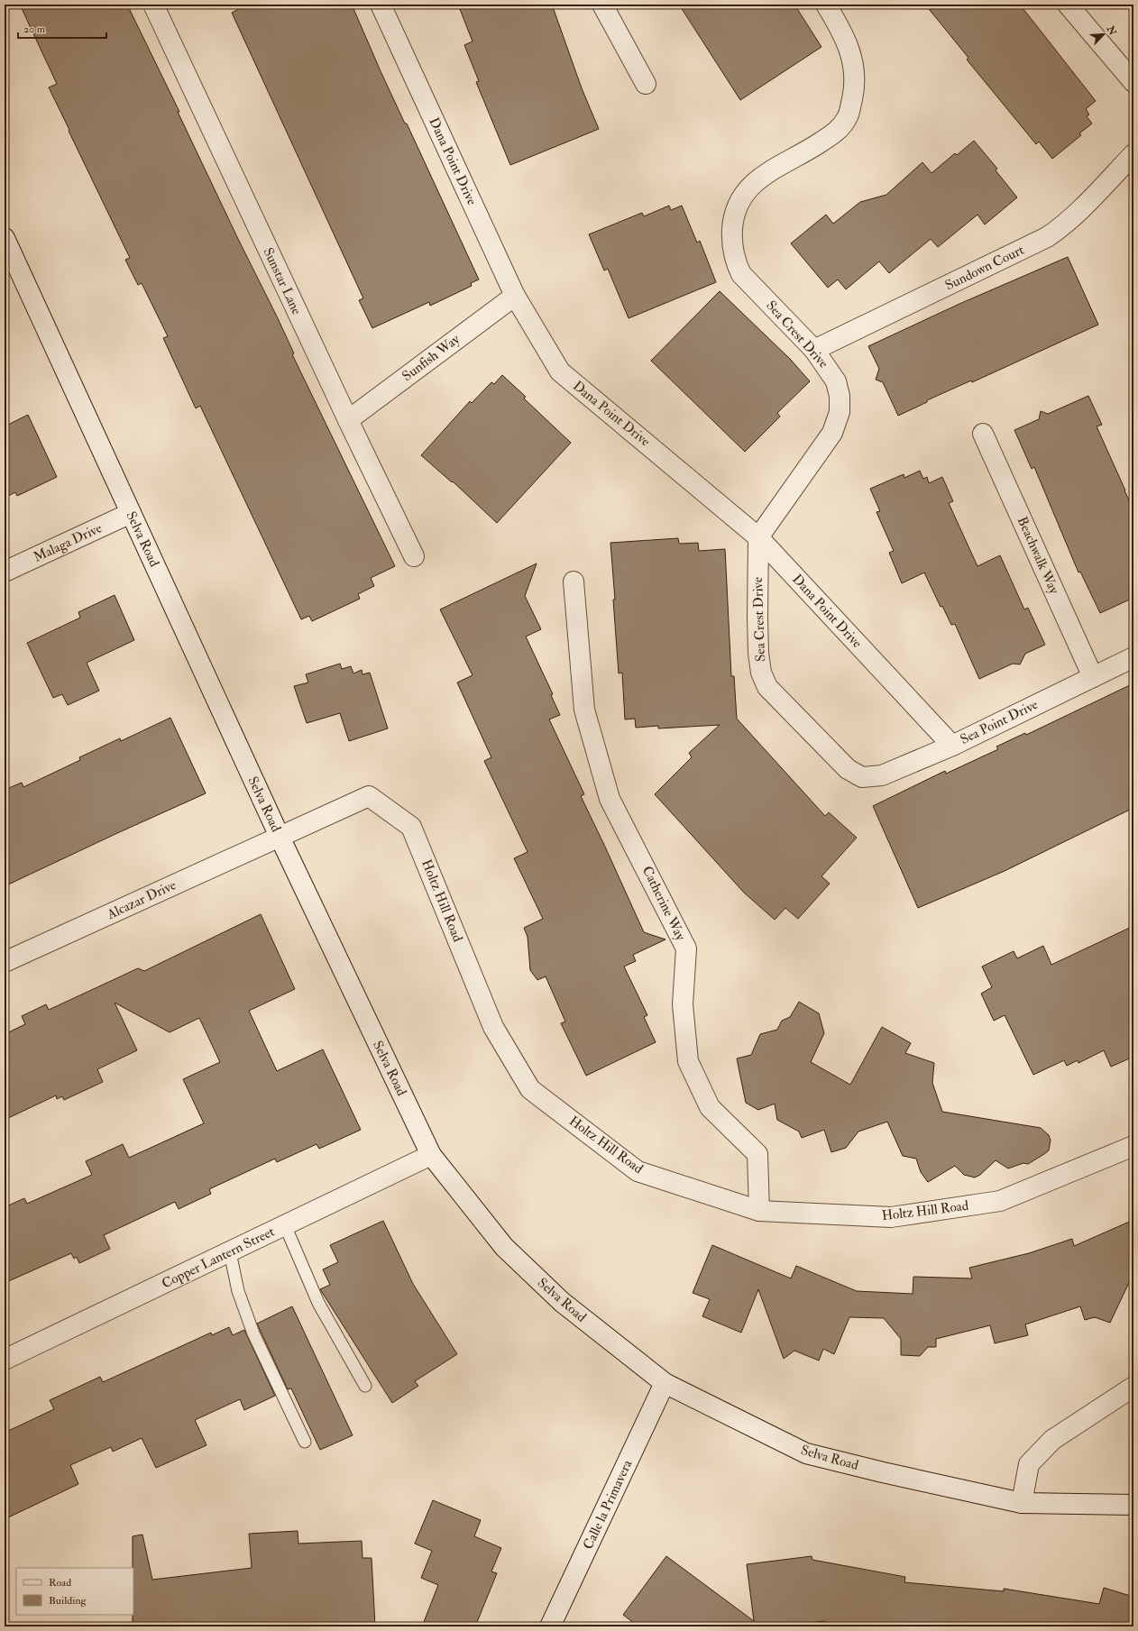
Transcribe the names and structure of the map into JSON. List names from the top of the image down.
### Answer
{
  "streets": {
    "street": [
      "Dana Point Drive",
      "Sundown Court",
      "Sunstar Lane",
      "Sea Crest Drive",
      "Sunfish Way",
      "Selva Road",
      "Malaga Drive",
      "Beachwalk Way",
      "Sea Point Drive",
      "Alcazar Drive",
      "Holtz Hill Road",
      "Catherine Way",
      "Copper Lantern Street",
      "Calle la Primavera"
    ]
  },
  "crossings": [
    ["Dana Point Drive", "Sea Crest Drive"],
    ["Dana Point Drive", "Sunfish Way"],
    ["Dana Point Drive", "Sea Point Drive"],
    ["Sundown Court", "Sea Crest Drive"],
    ["Sunstar Lane", "Sunfish Way"],
    ["Sea Crest Drive", "Sea Point Drive"],
    ["Selva Road", "Malaga Drive"],
    ["Selva Road", "Alcazar Drive"],
    ["Selva Road", "Holtz Hill Road"],
    ["Selva Road", "Copper Lantern Street"],
    ["Selva Road", "Calle la Primavera"],
    ["Beachwalk Way", "Sea Point Drive"],
    ["Alcazar Drive", "Holtz Hill Road"],
    ["Holtz Hill Road", "Catherine Way"]
  ],
  "legend": ["Road", "Building"],
  "scale_bar": "20 m",
  "north": "top right"
}
